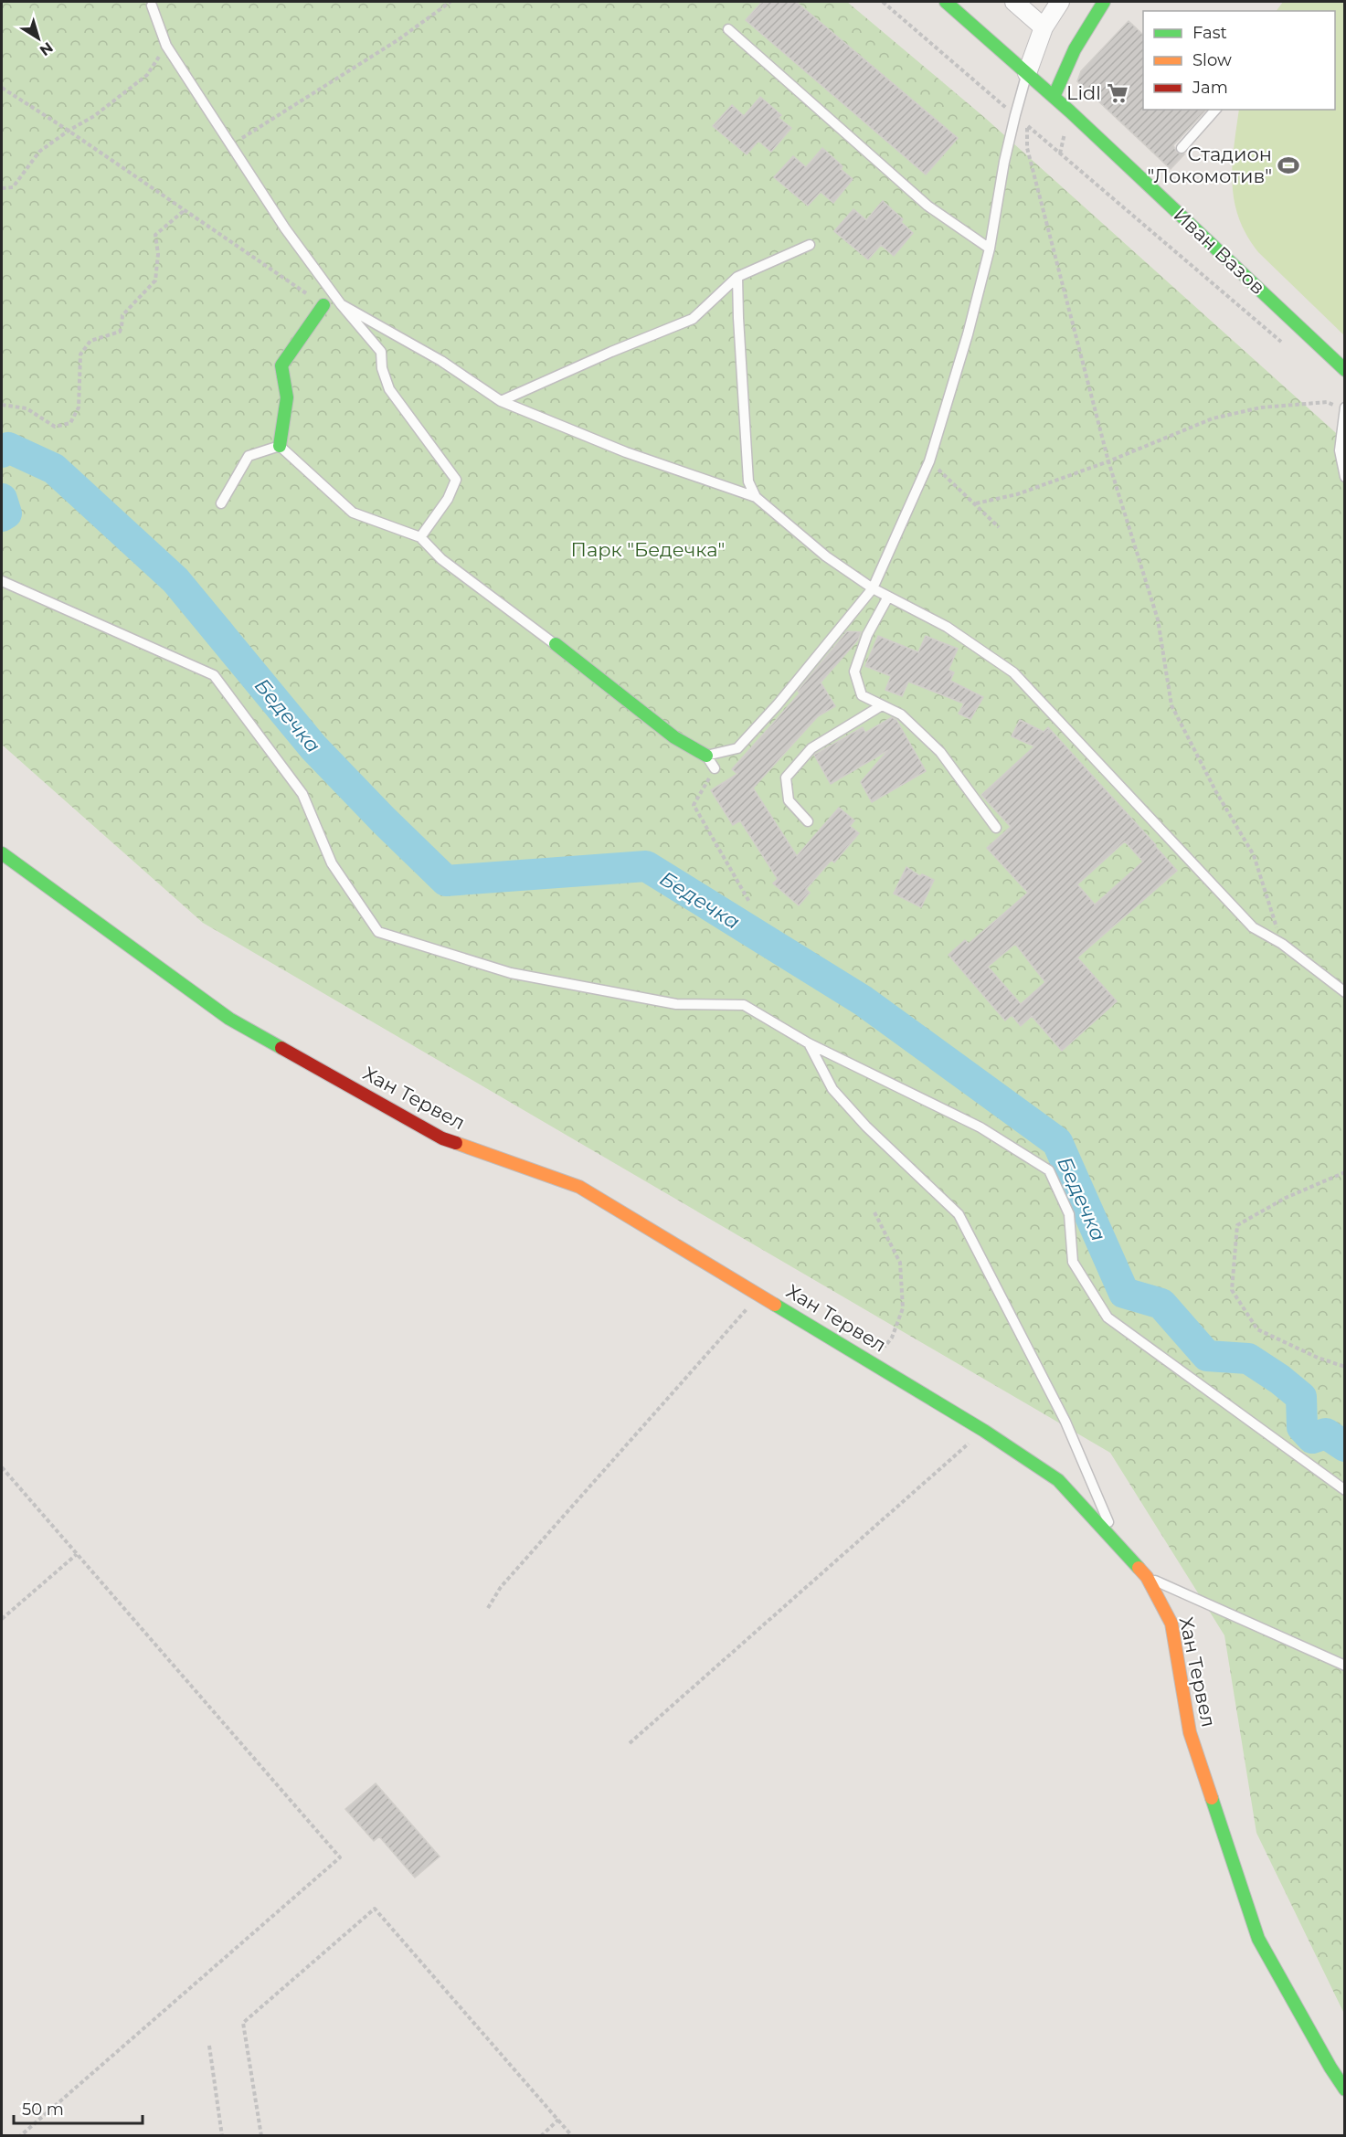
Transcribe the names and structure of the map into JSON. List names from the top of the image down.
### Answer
{
  "streets": {
    "street": ["Иван Вазов", "Хан Тервел"]
  },
  "water": ["Бедечка"],
  "parks": ["Парк \"Бедечка\""],
  "places": {
    "supermarket": ["Lidl"],
    "sports": ["Стадион \"Локомотив\""]
  },
  "legend": ["Fast", "Slow", "Jam"],
  "scale_bar": "50 m",
  "north": "bottom right"
}
